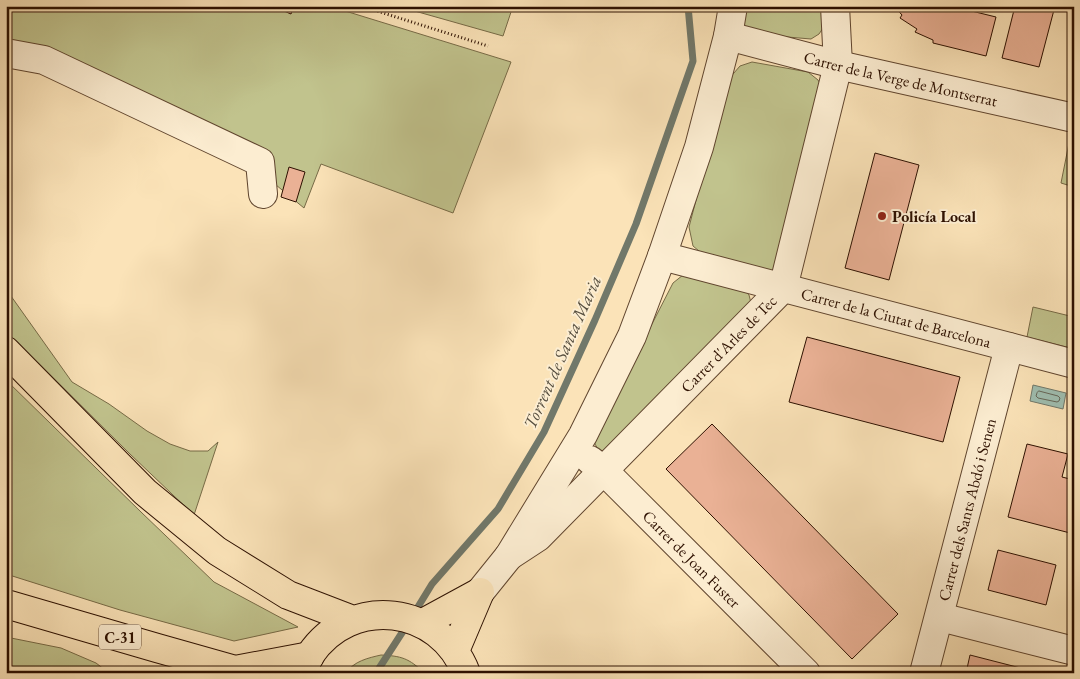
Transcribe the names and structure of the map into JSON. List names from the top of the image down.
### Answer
{
  "streets": {
    "main road": ["C-31"],
    "street": [
      "Carrer de la Verge de Montserrat",
      "Carrer de la Ciutat de Barcelona",
      "Carrer d'Arles de Tec",
      "Carrer dels Sants Abdó i Senen",
      "Carrer de Joan Fuster"
    ]
  },
  "crossings": [
    ["Carrer de la Verge de Montserrat", "Carrer d'Arles de Tec"],
    ["Carrer de la Ciutat de Barcelona", "Carrer d'Arles de Tec"],
    ["Carrer de la Ciutat de Barcelona", "Carrer dels Sants Abdó i Senen"],
    ["Carrer d'Arles de Tec", "Carrer de Joan Fuster"]
  ],
  "water": ["Torrent de Santa Maria"],
  "places": ["Policía Local"]
}
